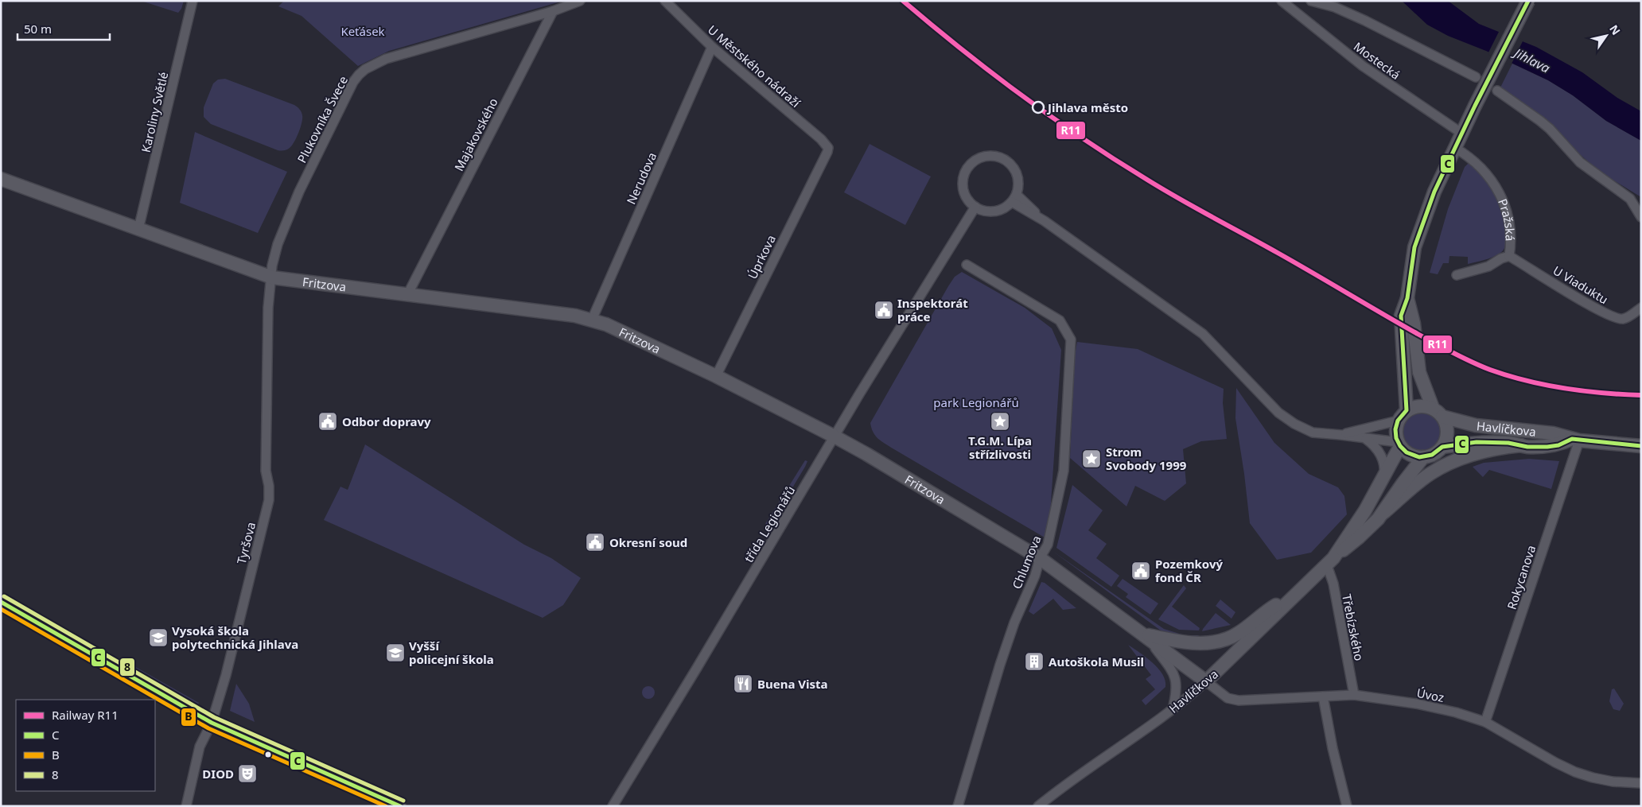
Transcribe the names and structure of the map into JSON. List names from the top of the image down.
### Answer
{
  "streets": {
    "street": [
      "Mostecká",
      "U Městského nádraží",
      "Karoliny Světlé",
      "Plukovníka Švece",
      "Majakovského",
      "Nerudova",
      "Pražská",
      "Úprkova",
      "Fritzova",
      "U Viaduktu",
      "Havlíčkova",
      "třída Legionářů",
      "Tyršova",
      "Chlumova",
      "Rokycanova",
      "Třebízského",
      "Úvoz"
    ]
  },
  "crossings": [
    ["U Městského nádraží", "Nerudova"],
    ["U Městského nádraží", "Úprkova"],
    ["Karoliny Světlé", "Fritzova"],
    ["Plukovníka Švece", "Majakovského"],
    ["Plukovníka Švece", "Fritzova"],
    ["Plukovníka Švece", "Tyršova"],
    ["Majakovského", "Fritzova"],
    ["Nerudova", "Fritzova"],
    ["Pražská", "U Viaduktu"],
    ["Úprkova", "Fritzova"],
    ["Fritzova", "Havlíčkova"],
    ["Fritzova", "třída Legionářů"],
    ["Fritzova", "Tyršova"],
    ["Fritzova", "Chlumova"],
    ["Fritzova", "Úvoz"],
    ["Havlíčkova", "Rokycanova"],
    ["Havlíčkova", "Třebízského"],
    ["Havlíčkova", "Úvoz"],
    ["Rokycanova", "Úvoz"],
    ["Třebízského", "Úvoz"]
  ],
  "water": ["Jihlava"],
  "parks": ["Keťásek", "park Legionářů"],
  "places": {
    "other": ["Jihlava město"],
    "public building": [
      "Inspektorát práce",
      "Odbor dopravy",
      "Okresní soud",
      "Pozemkový fond ČR"
    ],
    "place": ["T.G.M. Lípa střízlivosti", "Strom Svobody 1999"],
    "school or university": ["Vysoká škola polytechnická Jihlava", "Vyšší policejní škola"],
    "building": ["Autoškola Musil"],
    "restaurant": ["Buena Vista"],
    "theatre": ["DIOD"]
  },
  "lines": [
    "rail line R11",
    "transit line C",
    "transit line 8",
    "transit line B"
  ],
  "legend": [
    "Railway R11",
    "C",
    "B",
    "8"
  ],
  "scale_bar": "50 m",
  "north": "top right"
}
